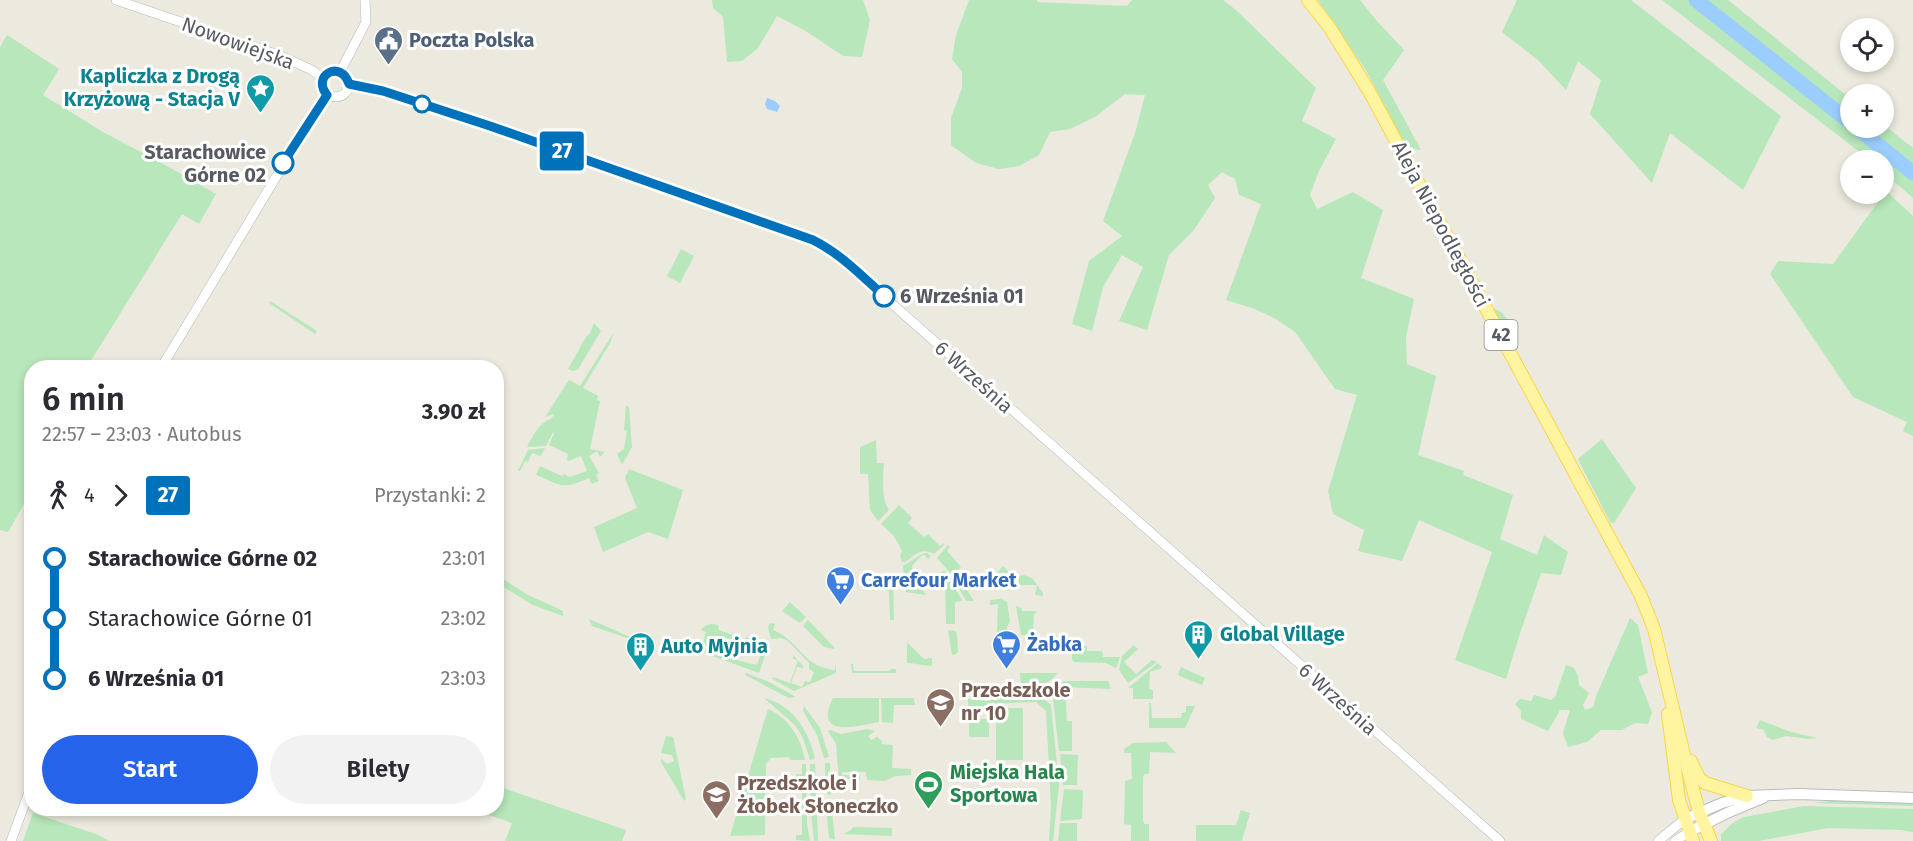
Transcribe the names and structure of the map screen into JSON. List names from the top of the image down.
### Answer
{
  "streets": {
    "main road": ["Aleja Niepodległości", "42"],
    "street": ["Nowowiejska", "6 Września"]
  },
  "crossings": [
    ["Nowowiejska", "6 Września"]
  ],
  "places": {
    "public building": ["Poczta Polska"],
    "place": ["Kapliczka z Drogą Krzyżową - Stacja V"],
    "other": ["Starachowice Górne 02", "6 Września 01"],
    "supermarket": ["Carrefour Market", "Żabka"],
    "building": ["Global Village", "Auto Myjnia"],
    "school or university": ["Przedszkole nr 10", "Przedszkole i Żłobek Słoneczko"],
    "sports": ["Miejska Hala Sportowa"]
  },
  "lines": ["bus line 27"],
  "page": {
    "on_map": "27",
    "map_buttons": ["+", "−"],
    "heading": ["6 min", "22:57 – 23:03 · Autobus", "3.90 zł"],
    "legs": ["4", "27", "Przystanki: 2"],
    "list": [
      {
        "name": "Starachowice Górne 02",
        "value": "23:01"
      },
      {
        "name": "Starachowice Górne 01",
        "value": "23:02"
      },
      {
        "name": "6 Września 01",
        "value": "23:03"
      }
    ],
    "buttons": ["Start", "Bilety"]
  }
}
